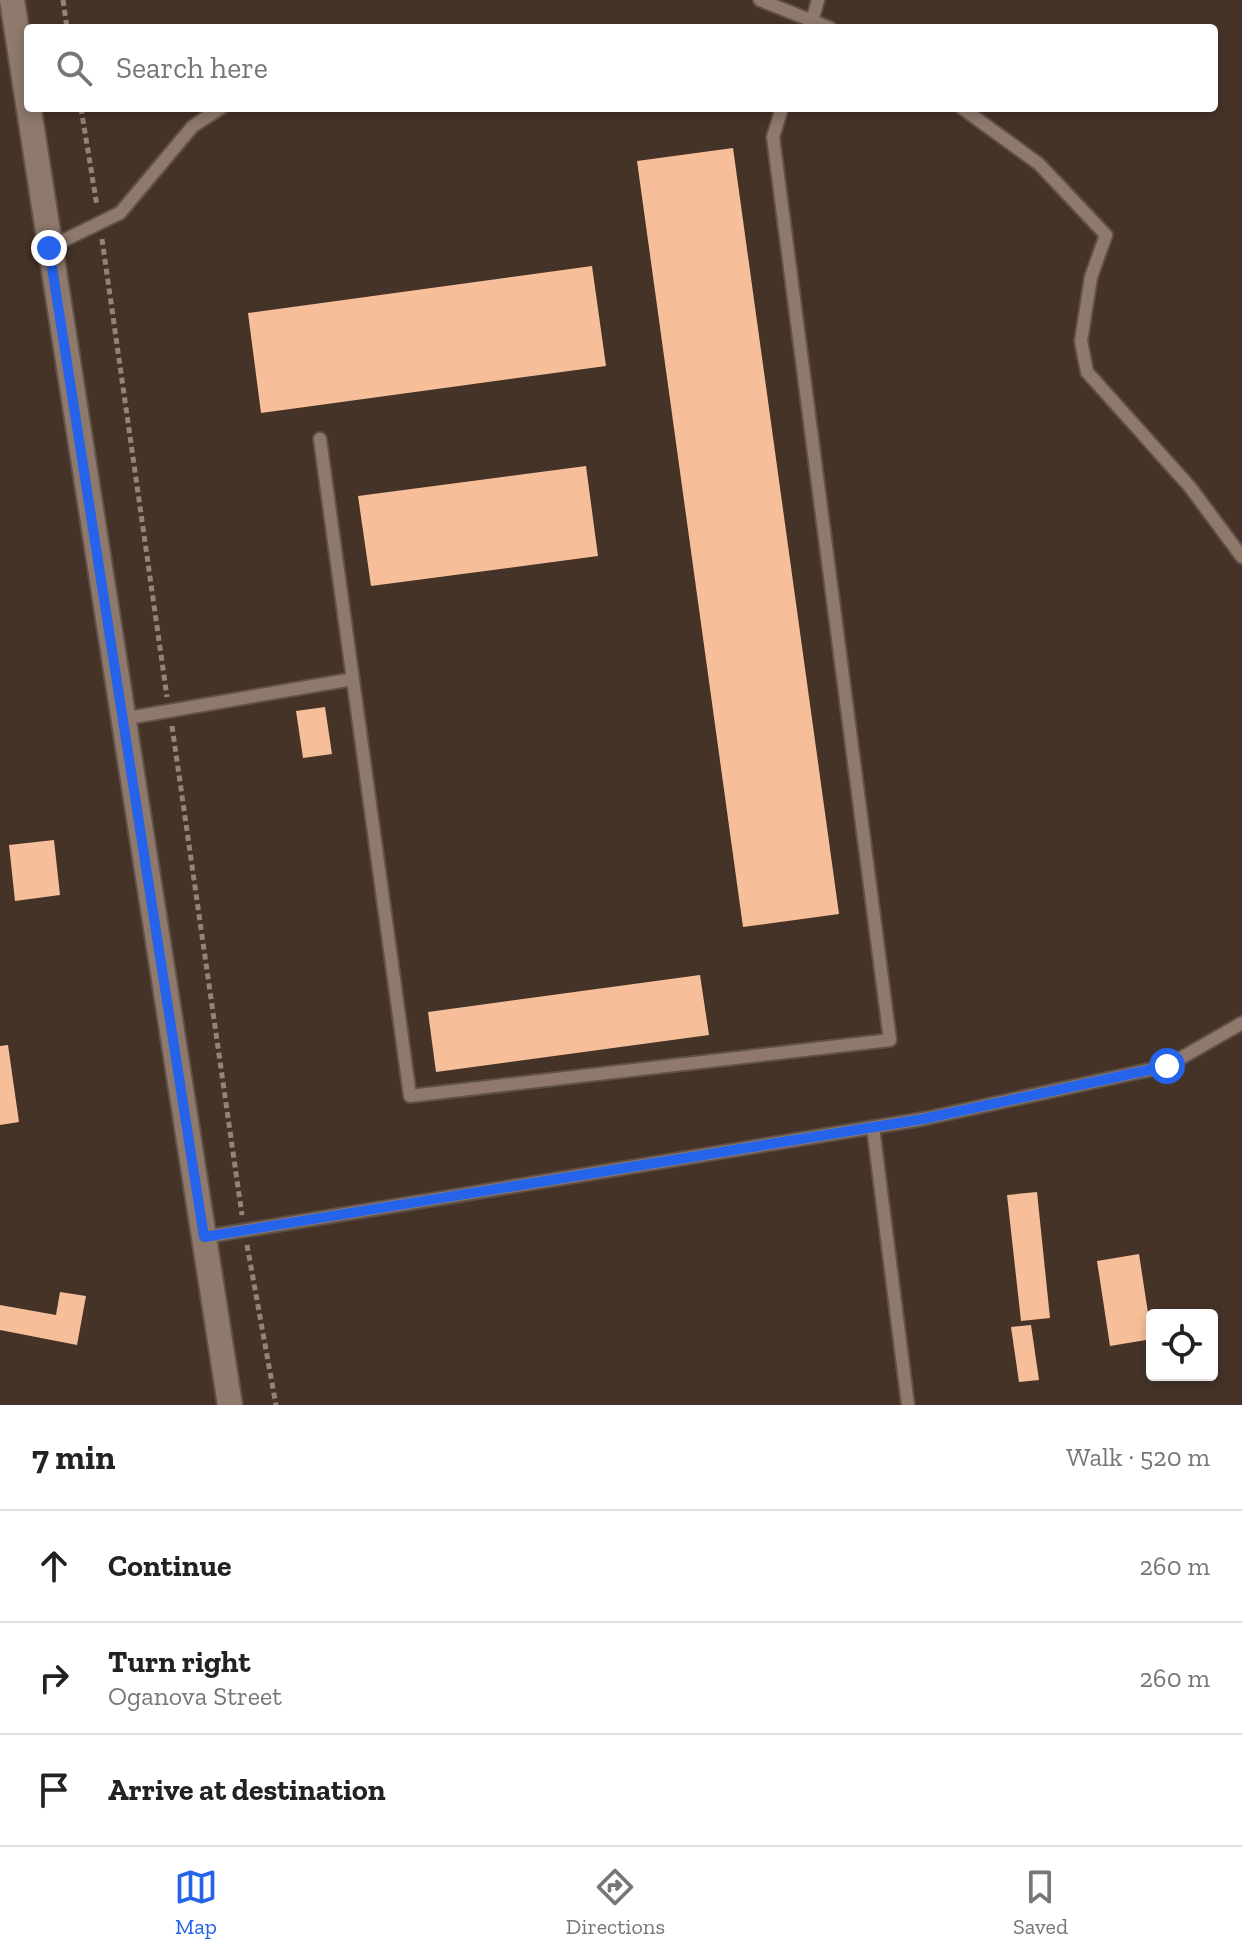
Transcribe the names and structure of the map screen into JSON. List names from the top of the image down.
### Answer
{
  "page": {
    "search": "Search here",
    "heading": ["7 min", "Walk · 520 m"],
    "list": [
      ["Continue", "260 m"],
      ["Turn right", "Oganova Street", "260 m"],
      "Arrive at destination"
    ],
    "nav": ["Map", "Directions", "Saved"]
  }
}
